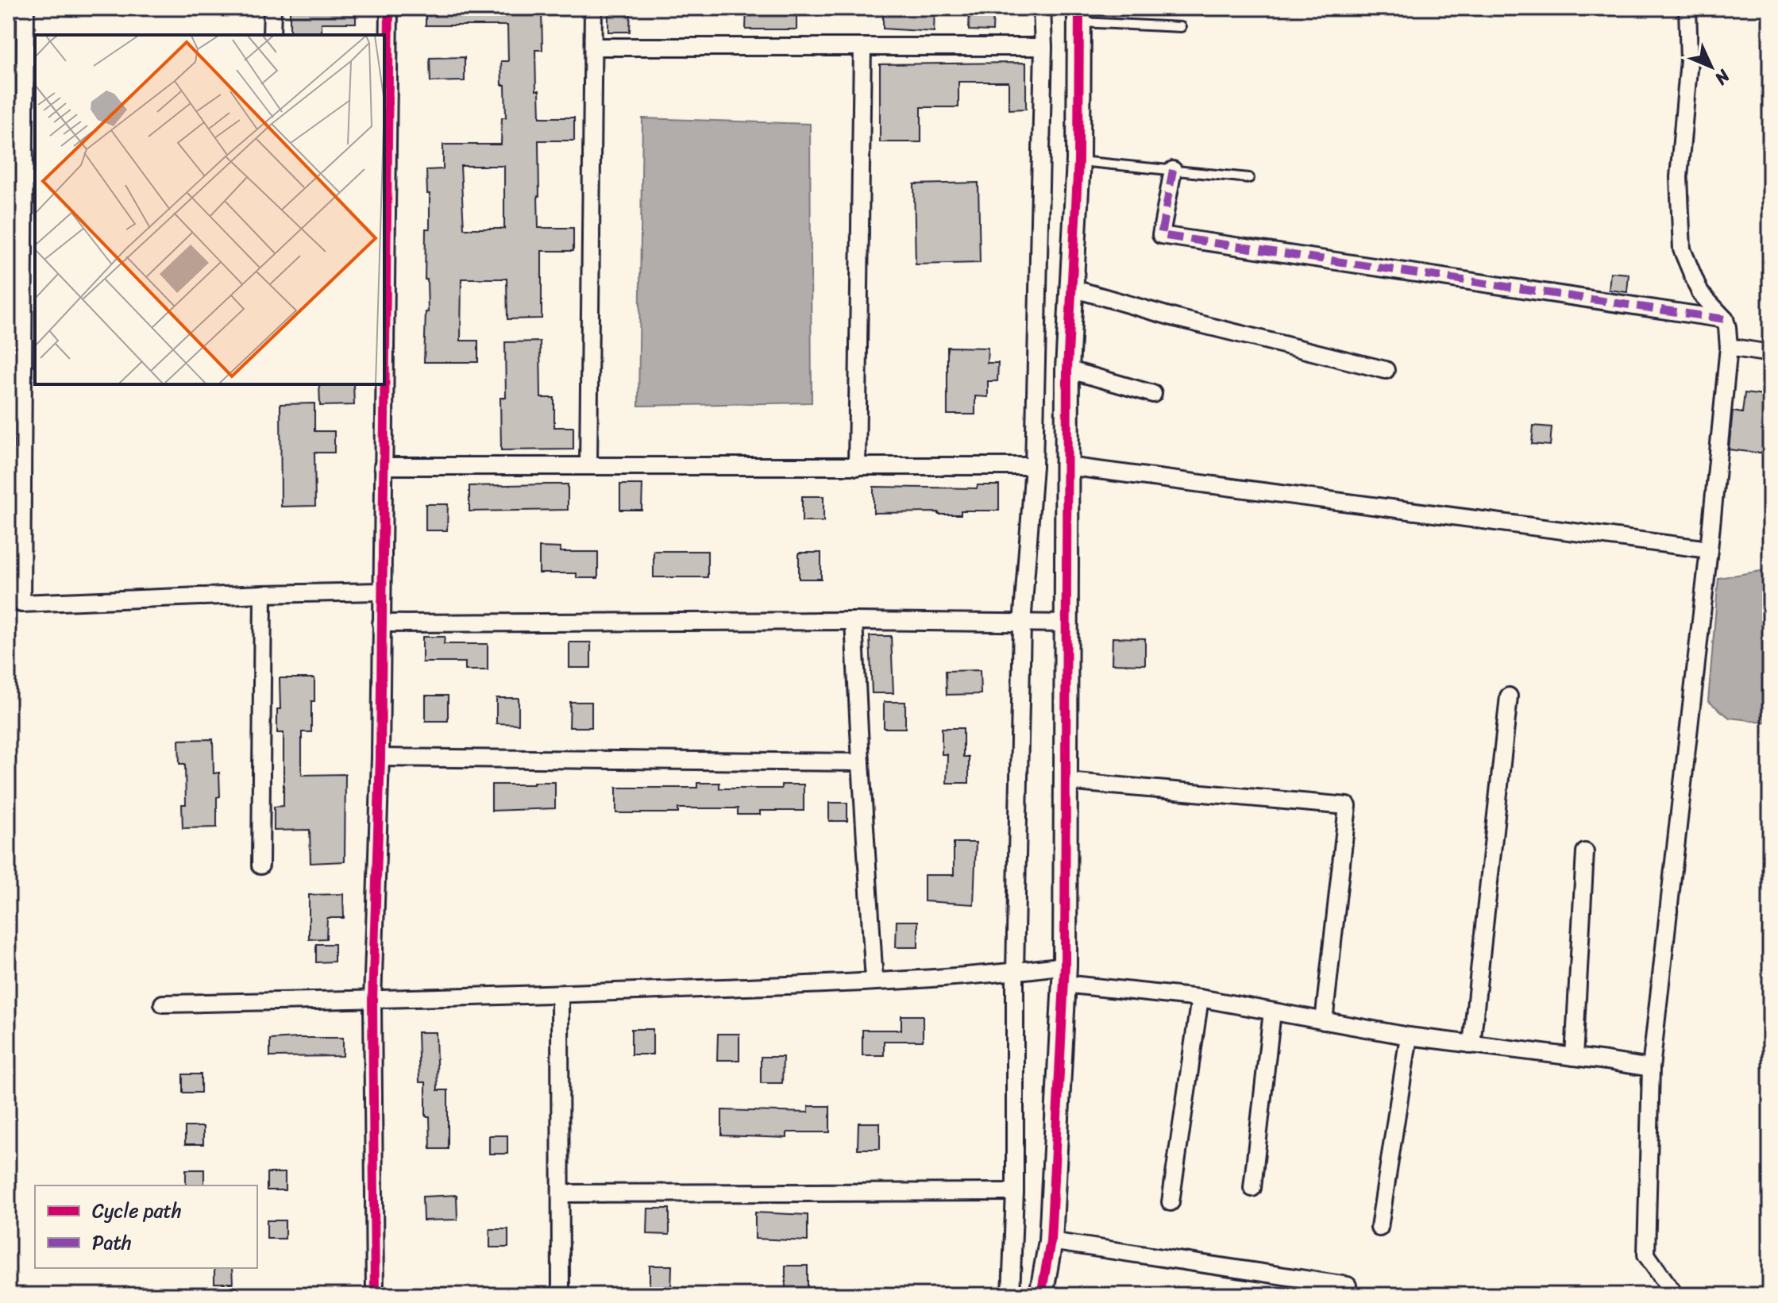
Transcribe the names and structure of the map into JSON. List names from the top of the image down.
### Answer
{
  "legend": ["Cycle path", "Path"],
  "north": "bottom right"
}
